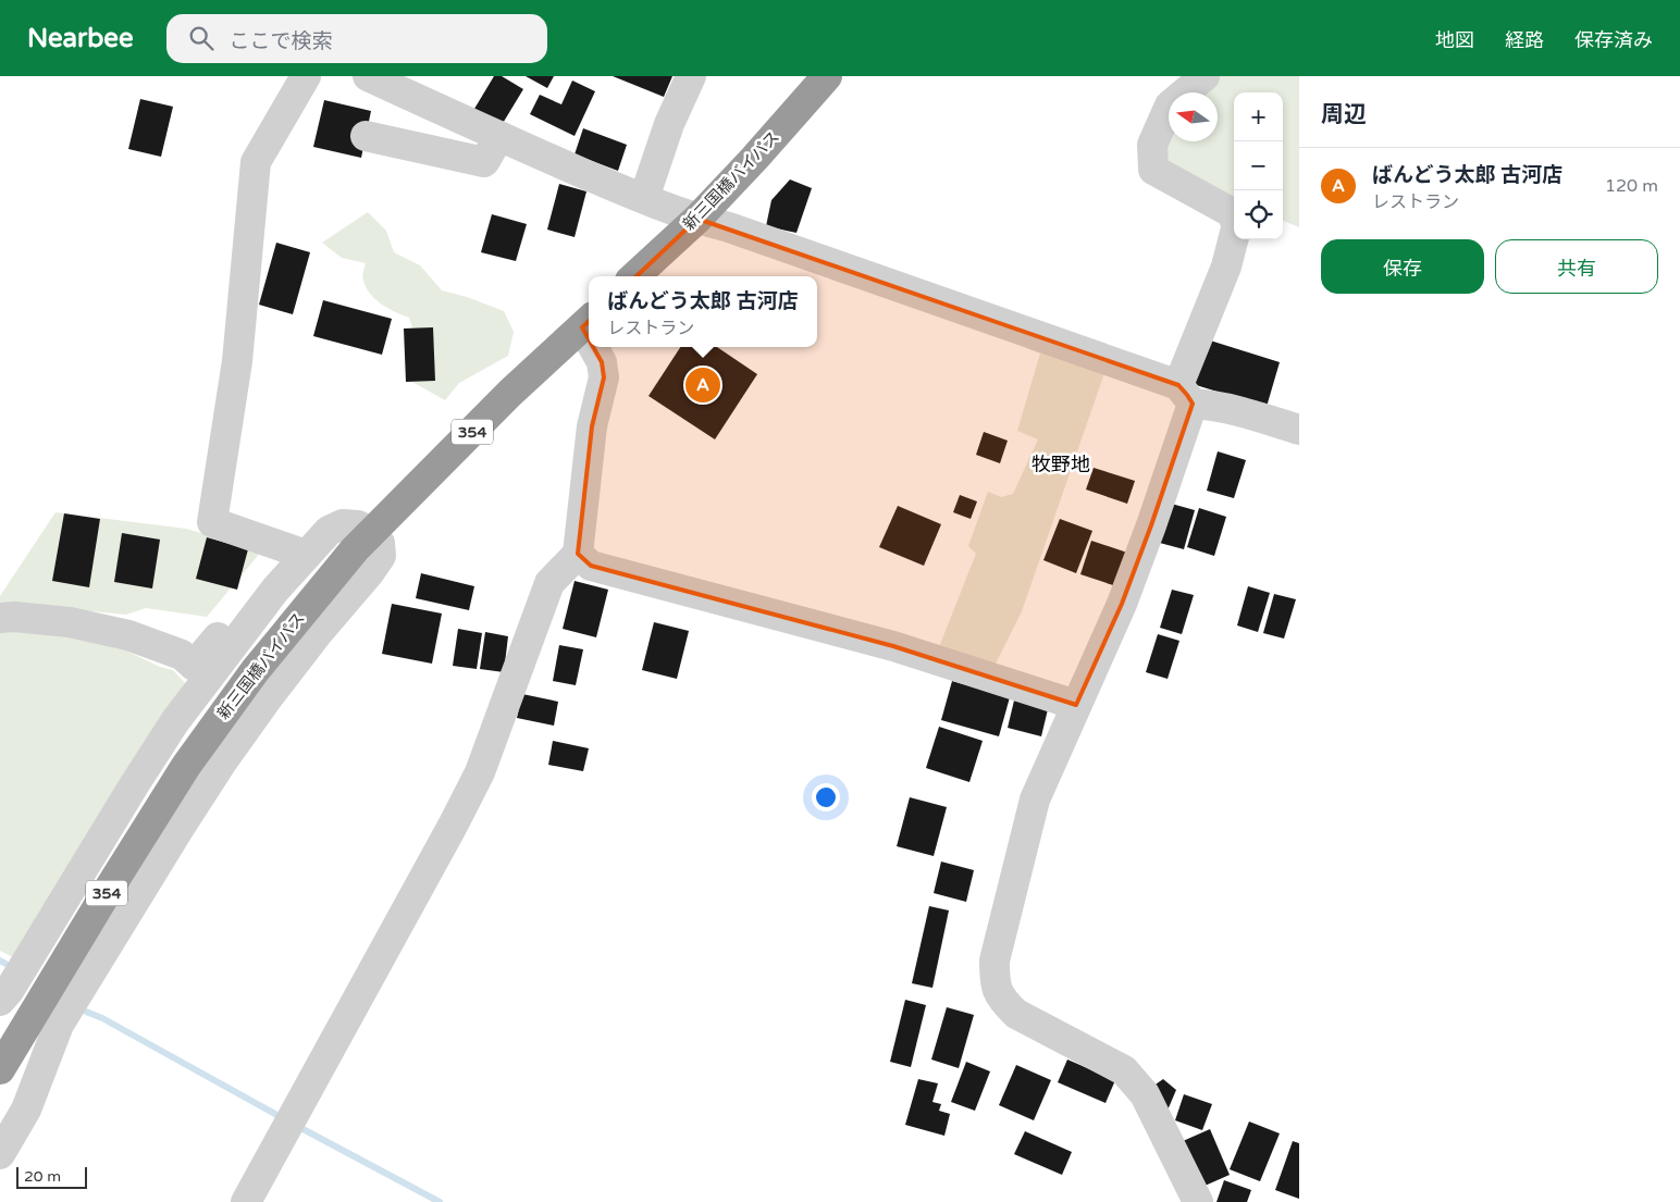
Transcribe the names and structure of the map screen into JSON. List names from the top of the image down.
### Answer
{
  "streets": {
    "highway": ["新三国橋バイパス", "354"]
  },
  "districts": ["牧野地"],
  "scale_bar": "20 m",
  "north": "left",
  "page": {
    "header": "Nearbee",
    "search": "ここで検索",
    "nav": ["地図", "経路", "保存済み"],
    "heading": "周辺",
    "map_buttons": ["+", "−"],
    "list": [
      {
        "mark": "A",
        "name": "ばんどう太郎 古河店",
        "note": "レストラン",
        "value": "120 m"
      }
    ],
    "buttons": ["保存", "共有"],
    "popup": ["ばんどう太郎 古河店", "レストラン"],
    "pins": "A",
    "scale": "20 m"
  }
}
